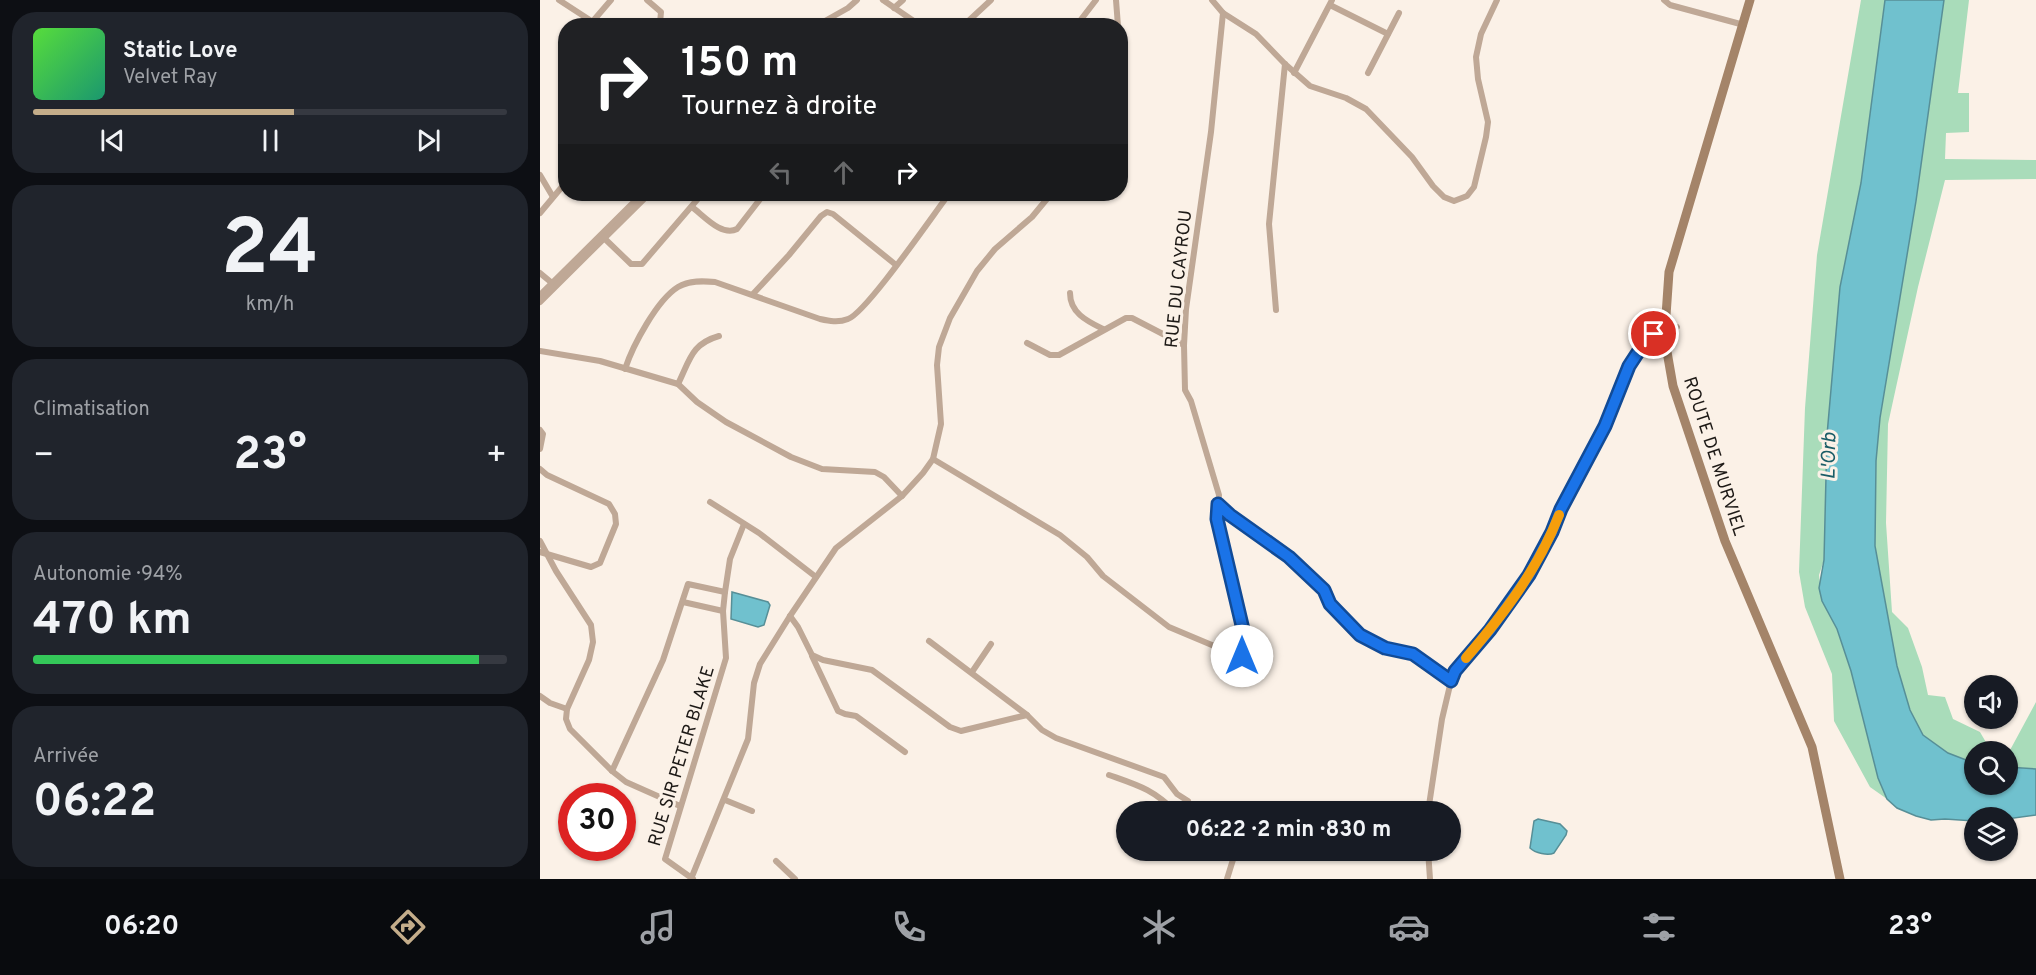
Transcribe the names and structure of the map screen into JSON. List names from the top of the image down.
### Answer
{
  "streets": {
    "main road": ["ROUTE DE MURVIEL"],
    "street": ["RUE DU CAYROU", "RUE SIR PETER BLAKE"]
  },
  "water": ["L'Orb"],
  "page": {
    "turn": ["150 m", "Tournez à droite"],
    "song": ["Static Love", "Velvet Ray"],
    "tile": [
      ["24", "km/h"],
      "Climatisation",
      ["Autonomie · 94%", "470 km"],
      ["Arrivée", "06:22"]
    ],
    "heat": ["−", "23°", "+"],
    "limit": "30",
    "trip": "06:22 · 2 min · 830 m",
    "tabs": ["06:20", "23°"]
  }
}
